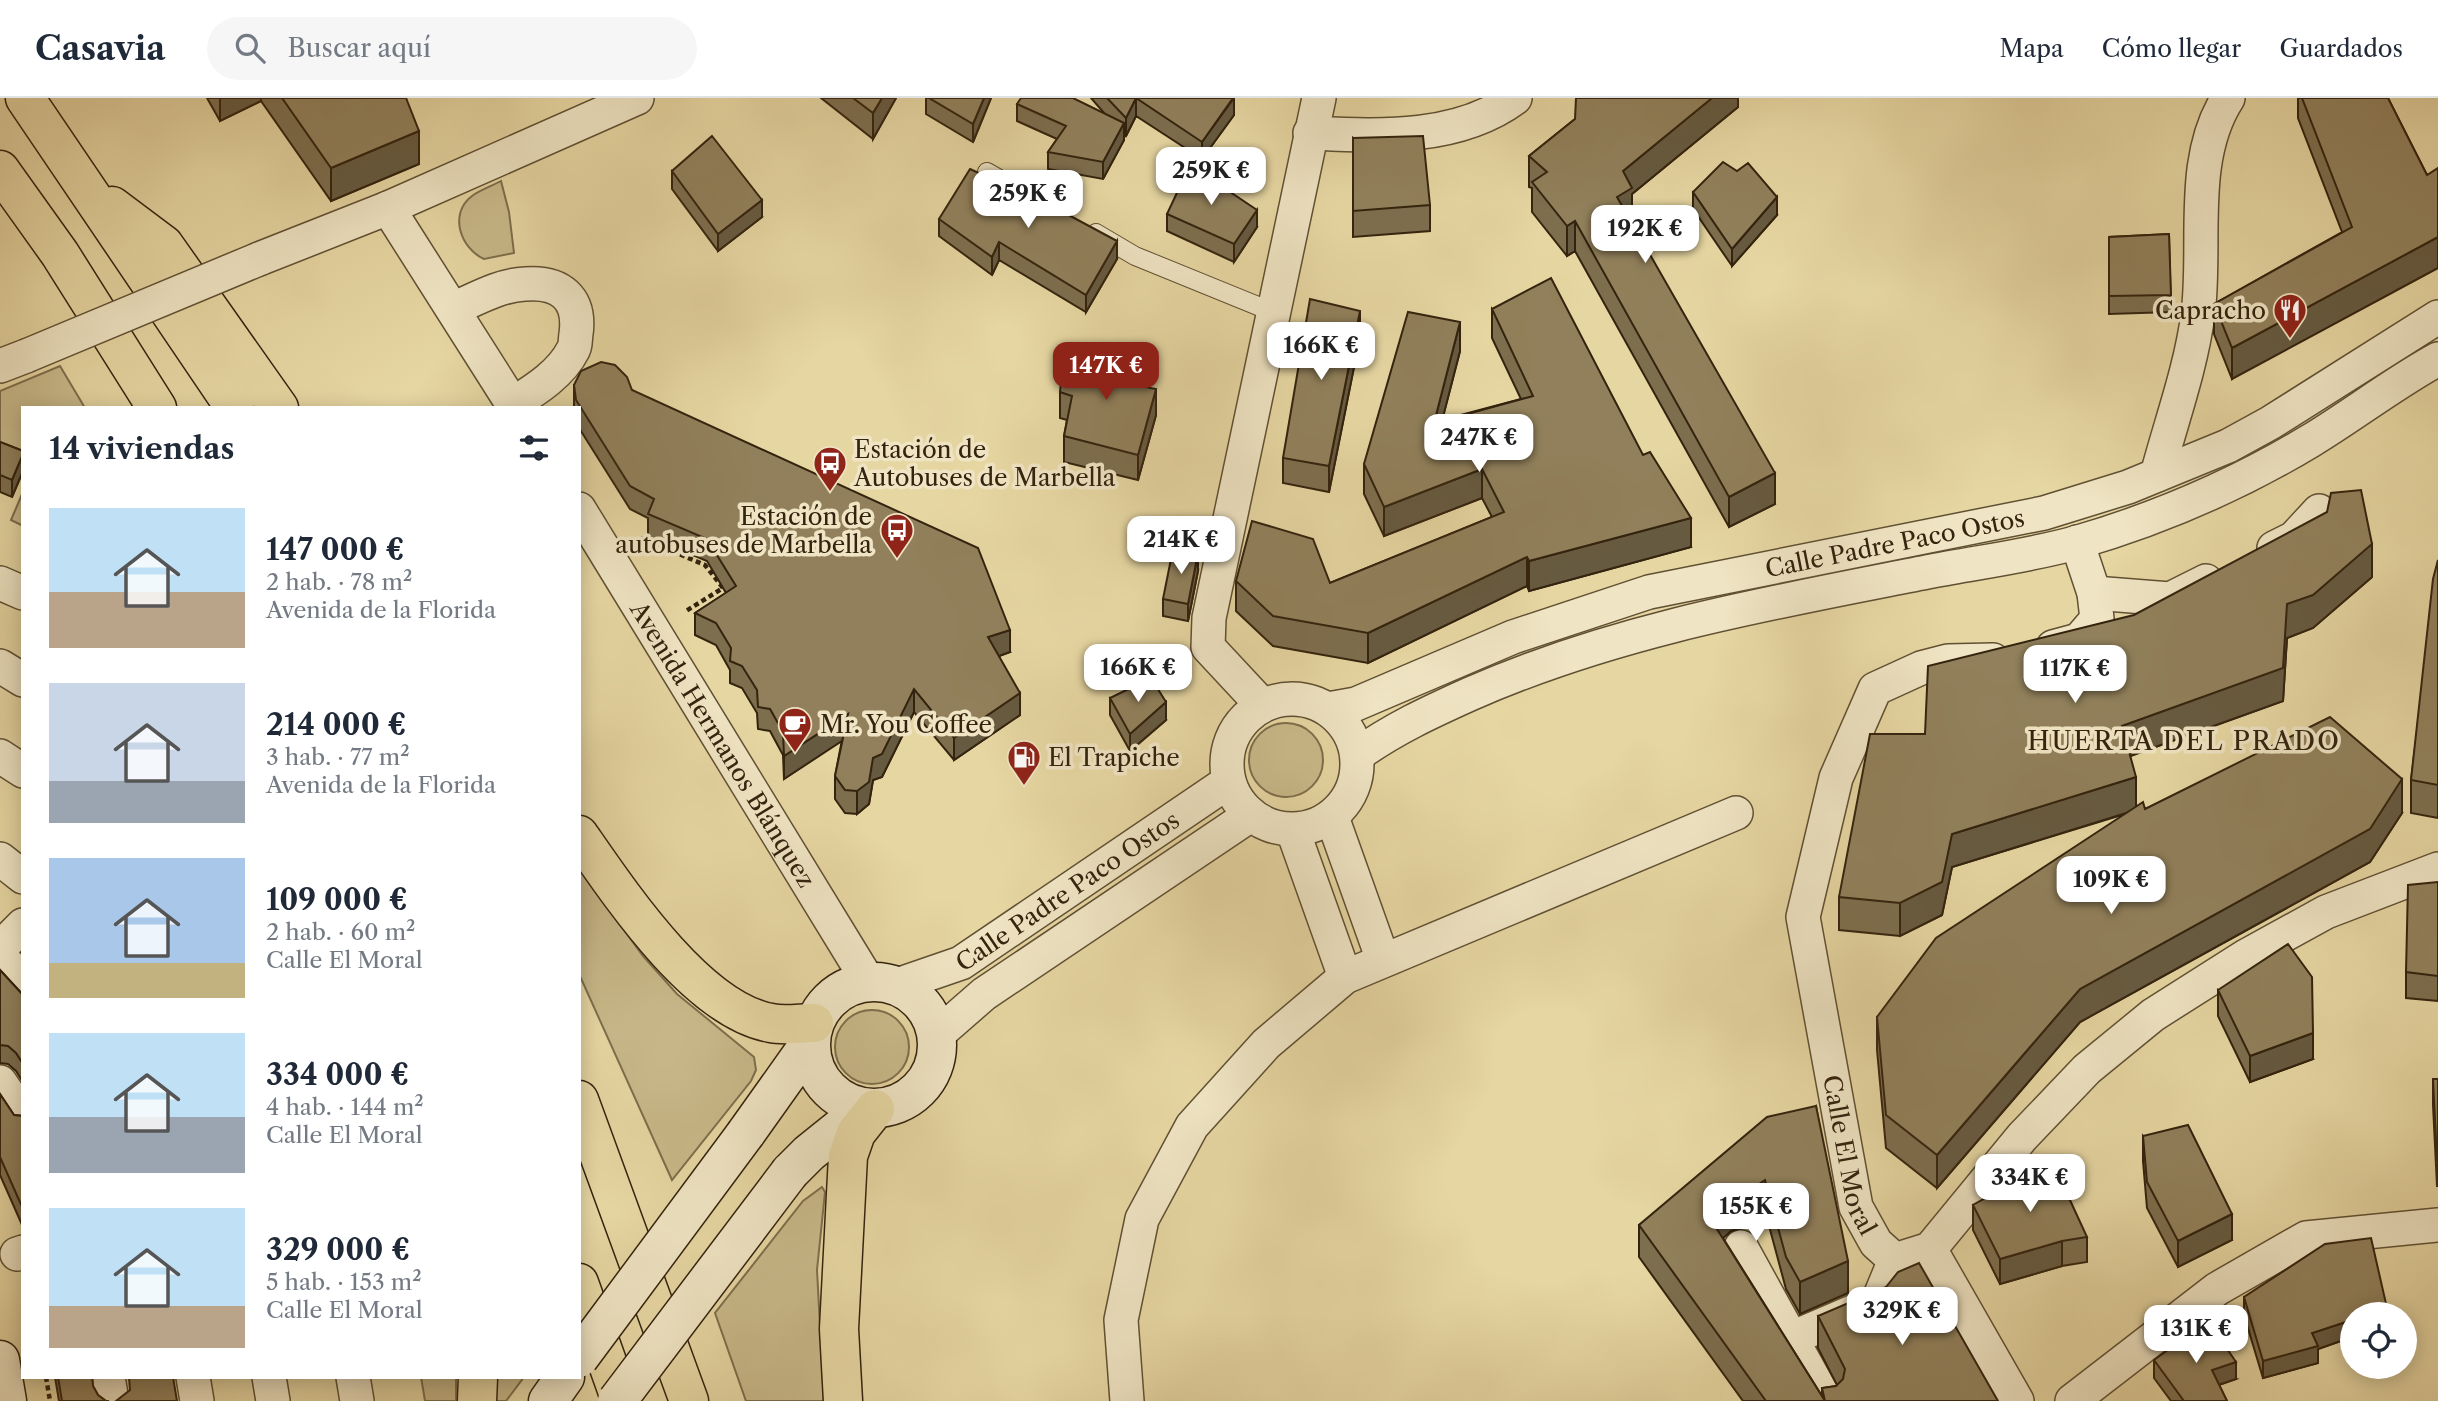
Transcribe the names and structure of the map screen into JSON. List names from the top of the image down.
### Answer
{
  "streets": {
    "street": ["Calle Padre Paco Ostos", "Avenida Hermanos Blánquez", "Calle El Moral"]
  },
  "crossings": [
    ["Calle Padre Paco Ostos", "Avenida Hermanos Blánquez"],
    ["Calle Padre Paco Ostos", "Calle El Moral"]
  ],
  "districts": ["HUERTA DEL PRADO"],
  "places": {
    "restaurant": ["Capracho"],
    "bus stop": ["Estación de Autobuses de Marbella", "Estación de autobuses de Marbella"],
    "cafe": ["Mr. You Coffee"],
    "fuel station": ["El Trapiche"]
  },
  "page": {
    "header": "Casavia",
    "search": "Buscar aquí",
    "nav": ["Mapa", "Cómo llegar", "Guardados"],
    "price": [
      "259K €",
      "259K €",
      "192K €",
      "166K €",
      "147K €",
      "247K €",
      "214K €",
      "166K €",
      "117K €",
      "109K €",
      "334K €",
      "155K €",
      "329K €",
      "131K €"
    ],
    "heading": "14 viviendas",
    "list": [
      {
        "name": "147 000 €",
        "note": "2 hab. · 78 m² · Avenida de la Florida"
      },
      {
        "name": "214 000 €",
        "note": "3 hab. · 77 m² · Avenida de la Florida"
      },
      {
        "name": "109 000 €",
        "note": "2 hab. · 60 m² · Calle El Moral"
      },
      {
        "name": "334 000 €",
        "note": "4 hab. · 144 m² · Calle El Moral"
      },
      {
        "name": "329 000 €",
        "note": "5 hab. · 153 m² · Calle El Moral"
      }
    ]
  }
}
